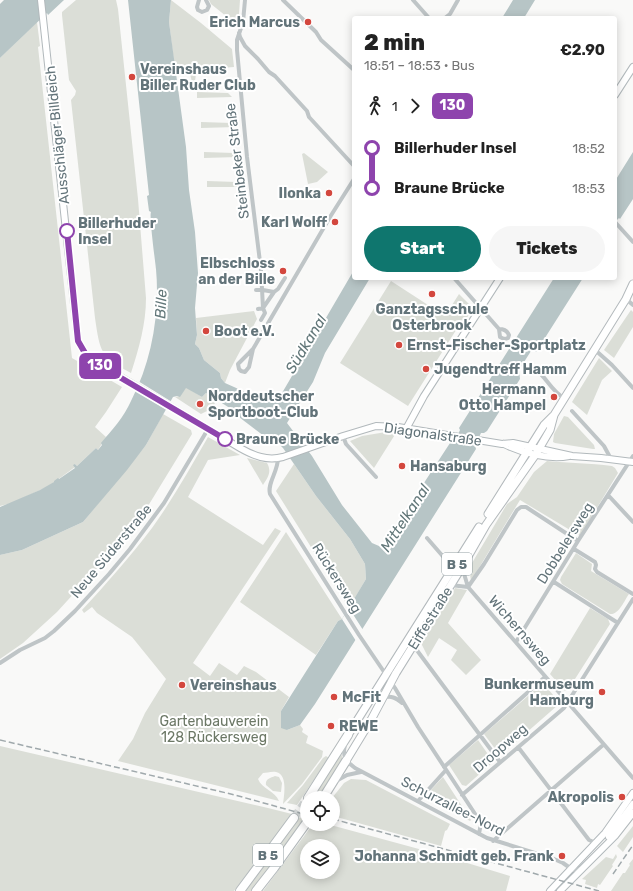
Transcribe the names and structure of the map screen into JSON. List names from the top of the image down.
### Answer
{
  "streets": {
    "highway": ["B 5"],
    "main road": ["Eiffestraße"],
    "street": [
      "Ausschläger Billdeich",
      "Steinbeker Straße",
      "Diagonalstraße",
      "Dobbelersweg",
      "Neue Süderstraße",
      "Rückersweg",
      "Wichernsweg",
      "Droopweg",
      "Schurzallee-Nord"
    ]
  },
  "crossings": [
    ["Ausschläger Billdeich", "Diagonalstraße"],
    ["Ausschläger Billdeich", "Neue Süderstraße"],
    ["Diagonalstraße", "Dobbelersweg"],
    ["Diagonalstraße", "Neue Süderstraße"],
    ["Diagonalstraße", "Rückersweg"],
    ["Diagonalstraße", "Eiffestraße"],
    ["Dobbelersweg", "Eiffestraße"],
    ["Dobbelersweg", "Wichernsweg"],
    ["B 5", "Eiffestraße"],
    ["B 5", "Schurzallee-Nord"],
    ["Rückersweg", "Eiffestraße"],
    ["Rückersweg", "Droopweg"],
    ["Rückersweg", "Schurzallee-Nord"],
    ["Eiffestraße", "Wichernsweg"],
    ["Eiffestraße", "Schurzallee-Nord"],
    ["Wichernsweg", "Droopweg"]
  ],
  "water": ["Bille", "Südkanal", "Mittelkanal"],
  "parks": ["Gartenbauverein 128 Rückersweg"],
  "places": [
    "Erich Marcus",
    "Vereinshaus Biller Ruder Club",
    "Ilonka",
    "Karl Wolff",
    "Billerhuder Insel",
    "Elbschloss an der Bille",
    "Ganztagsschule Osterbrook",
    "Boot e.V.",
    "Ernst-Fischer-Sportplatz",
    "Jugendtreff Hamm",
    "Hermann Otto Hampel",
    "Norddeutscher Sportboot-Club",
    "Braune Brücke",
    "Hansaburg",
    "Vereinshaus",
    "Bunkermuseum Hamburg",
    "McFit",
    "REWE",
    "Akropolis",
    "Johanna Schmidt geb. Frank"
  ],
  "lines": ["bus line 130"],
  "page": {
    "on_map": "130",
    "heading": ["2 min", "18:51 – 18:53 · Bus", "€2.90"],
    "legs": ["1", "130"],
    "list": [
      {
        "name": "Billerhuder Insel",
        "value": "18:52"
      },
      {
        "name": "Braune Brücke",
        "value": "18:53"
      }
    ],
    "buttons": ["Start", "Tickets"]
  }
}
